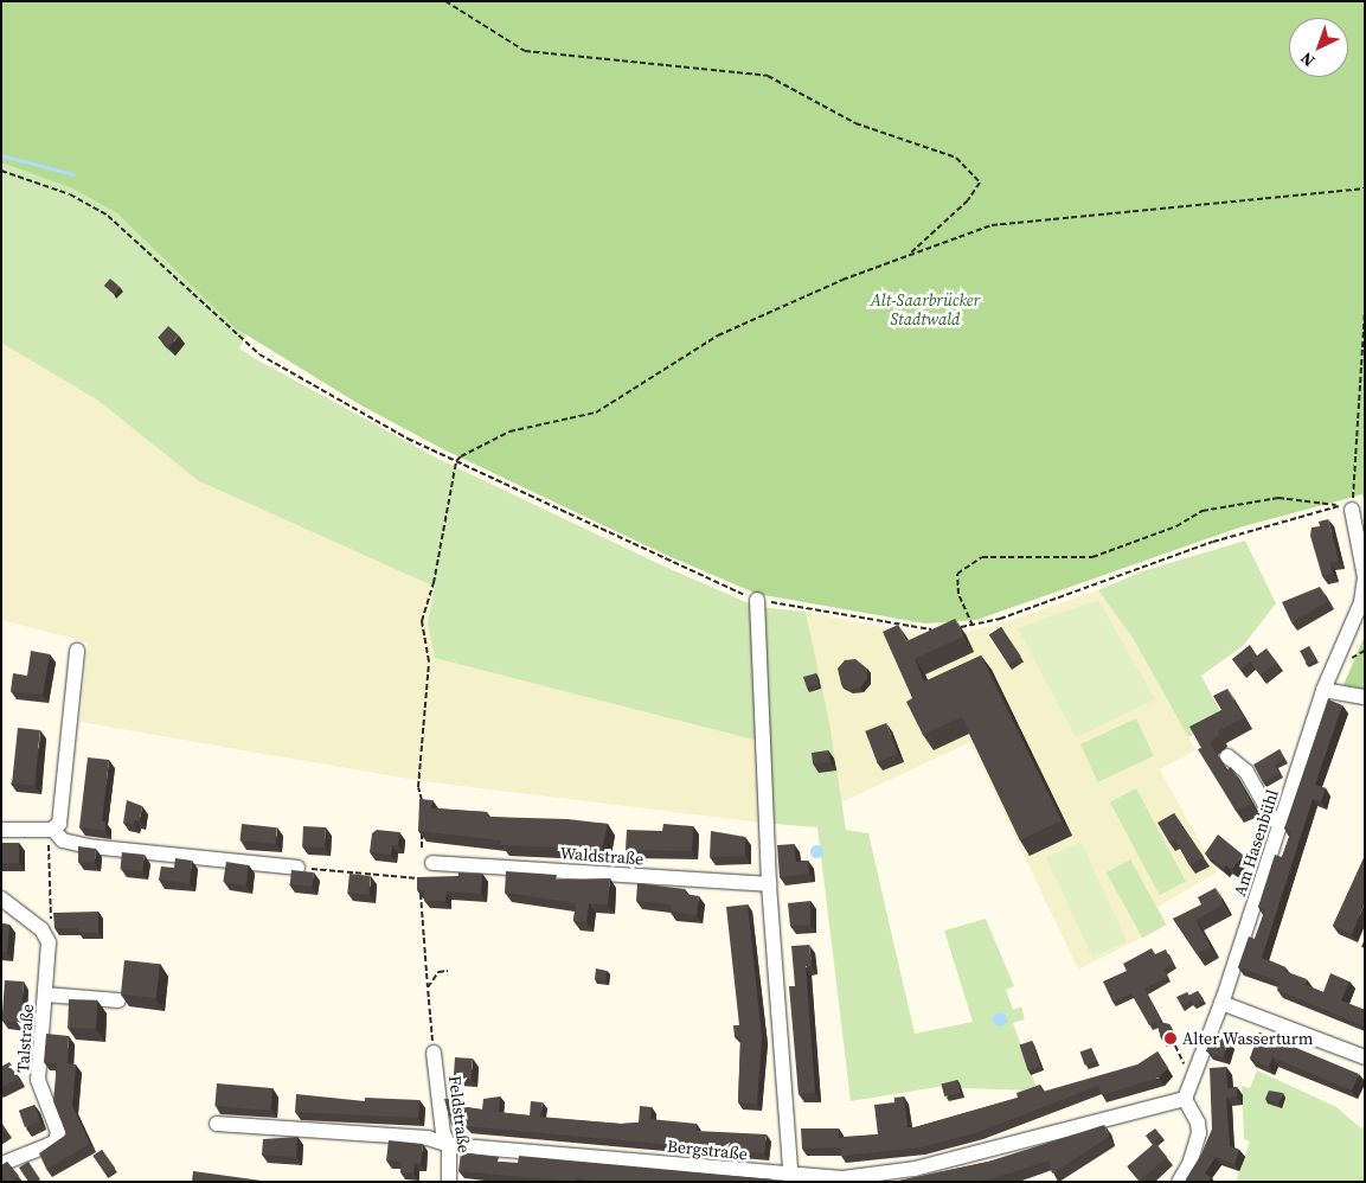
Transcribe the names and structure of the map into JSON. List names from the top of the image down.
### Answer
{
  "streets": {
    "street": [
      "Am Hasenbühl",
      "Waldstraße",
      "Talstraße",
      "Feldstraße",
      "Bergstraße"
    ]
  },
  "crossings": [
    ["Am Hasenbühl", "Bergstraße"],
    ["Feldstraße", "Bergstraße"]
  ],
  "parks": ["Alt-Saarbrücker Stadtwald"],
  "places": ["Alter Wasserturm"],
  "north": "bottom left"
}
